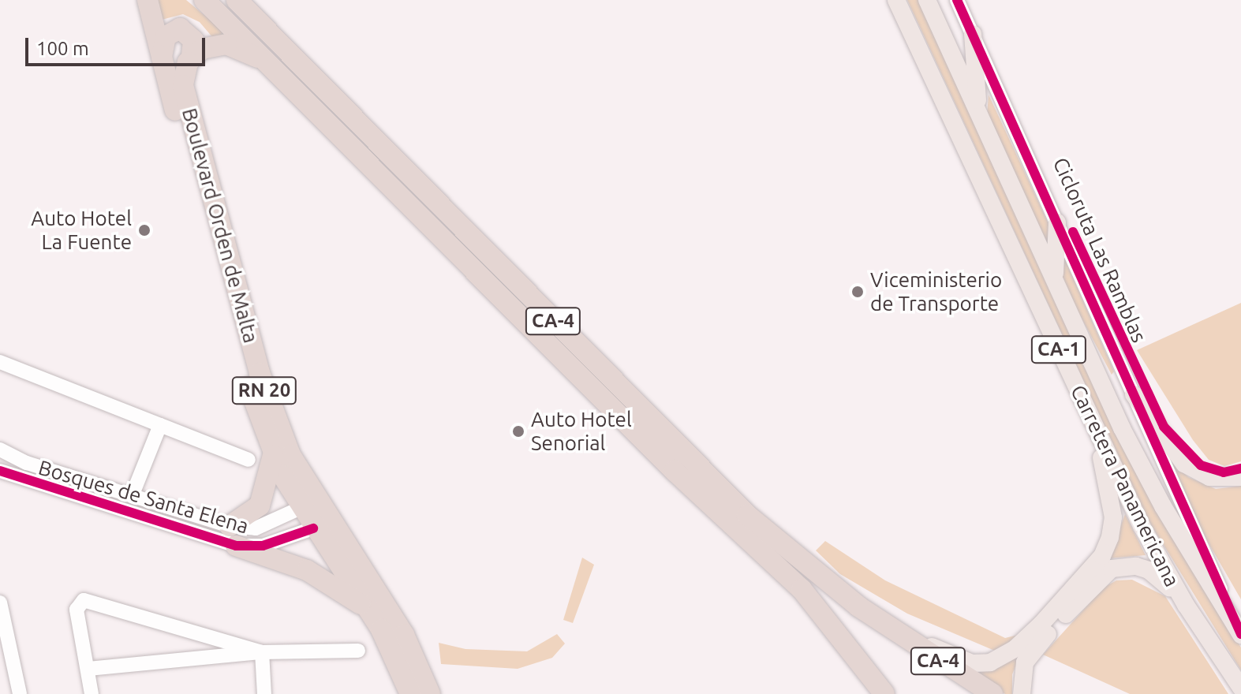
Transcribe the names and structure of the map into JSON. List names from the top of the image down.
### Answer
{
  "streets": {
    "highway": ["Boulevard Orden de Malta", "CA-4", "RN 20"],
    "main road": ["CA-1", "Carretera Panamericana"],
    "street": ["Bosques de Santa Elena"],
    "cycle path": ["Cicloruta Las Ramblas"]
  },
  "crossings": [
    ["Boulevard Orden de Malta", "Bosques de Santa Elena"]
  ],
  "places": ["Auto Hotel La Fuente", "Viceministerio de Transporte", "Auto Hotel Senorial"],
  "scale_bar": "100 m"
}
